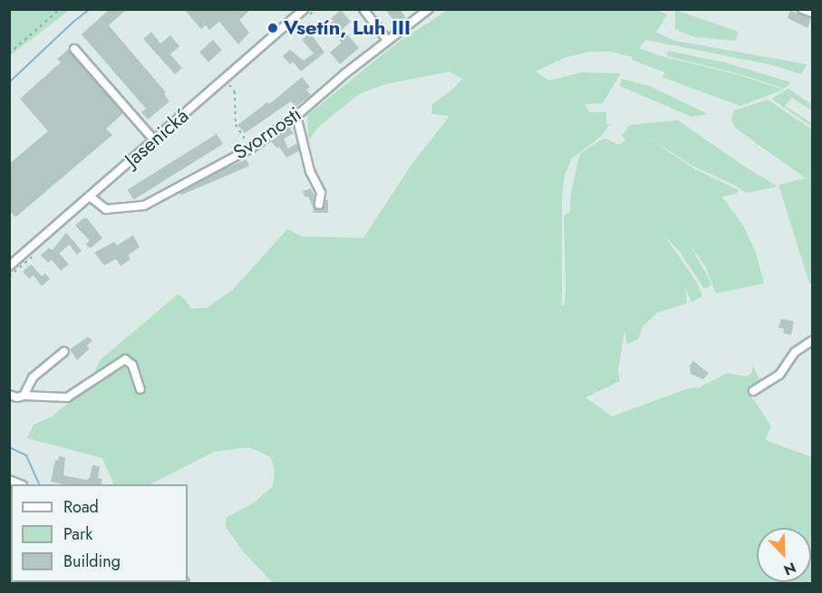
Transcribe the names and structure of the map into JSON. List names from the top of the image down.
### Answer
{
  "streets": {
    "street": ["Svornosti", "Jasenická"]
  },
  "crossings": [
    ["Svornosti", "Jasenická"]
  ],
  "places": ["Vsetín, Luh III"],
  "legend": ["Road", "Park", "Building"],
  "north": "bottom right"
}
